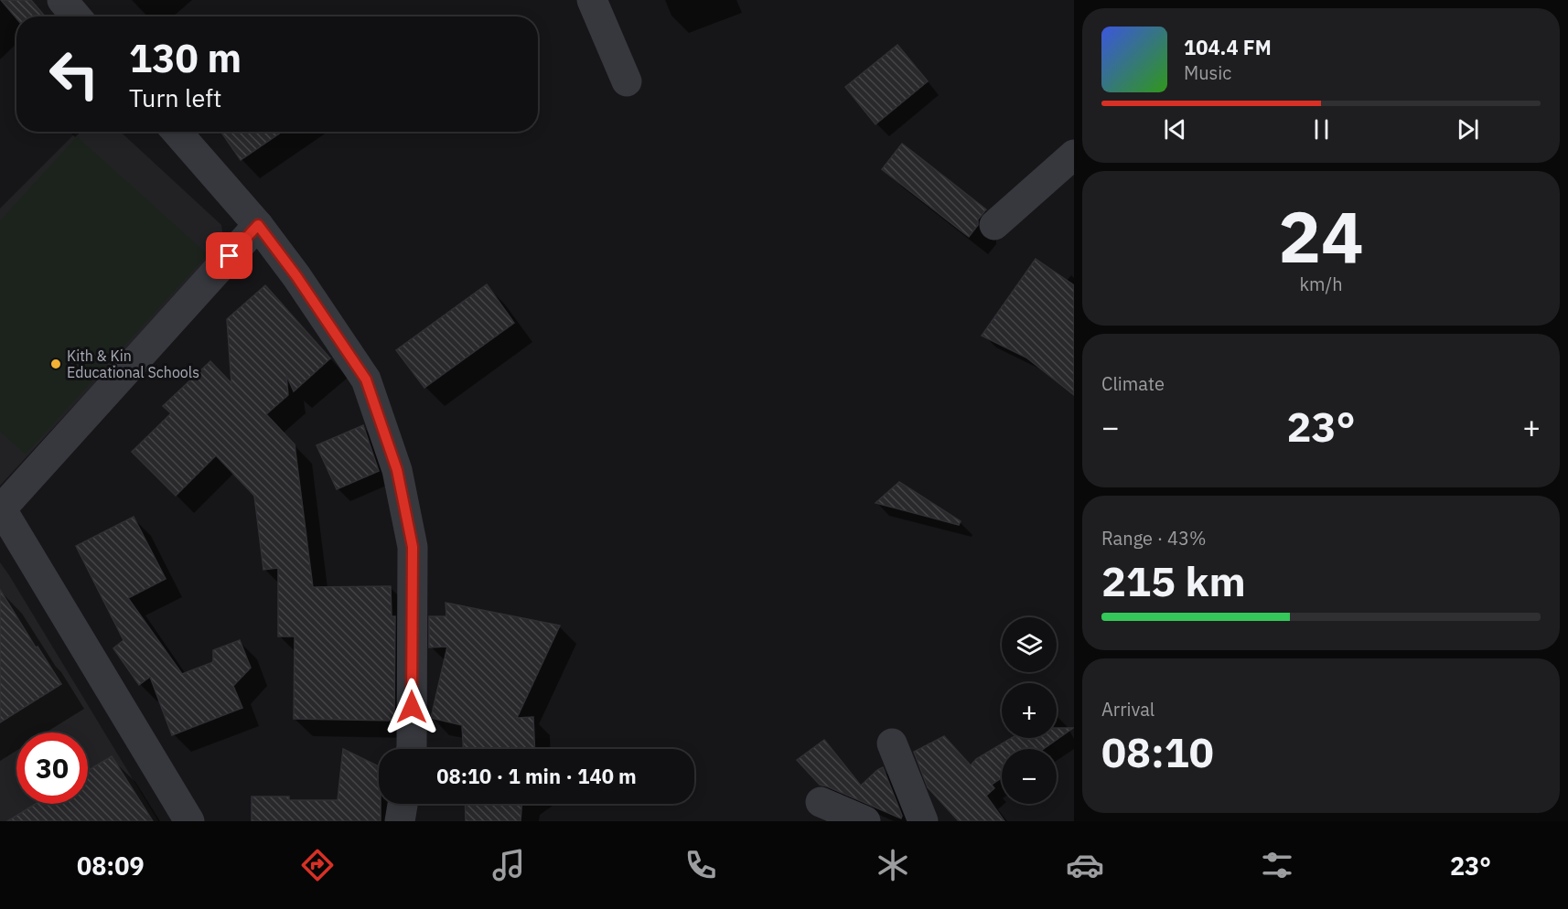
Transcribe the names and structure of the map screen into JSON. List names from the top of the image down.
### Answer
{
  "places": ["Kith & Kin Educational Schools"],
  "page": {
    "turn": ["130 m", "Turn left"],
    "song": ["104.4 FM", "Music"],
    "tile": [
      ["24", "km/h"],
      "Climate",
      ["Range · 43%", "215 km"],
      ["Arrival", "08:10"]
    ],
    "heat": ["−", "23°", "+"],
    "map_buttons": ["+", "−"],
    "limit": "30",
    "trip": "08:10 · 1 min · 140 m",
    "tabs": ["08:09", "23°"]
  }
}
